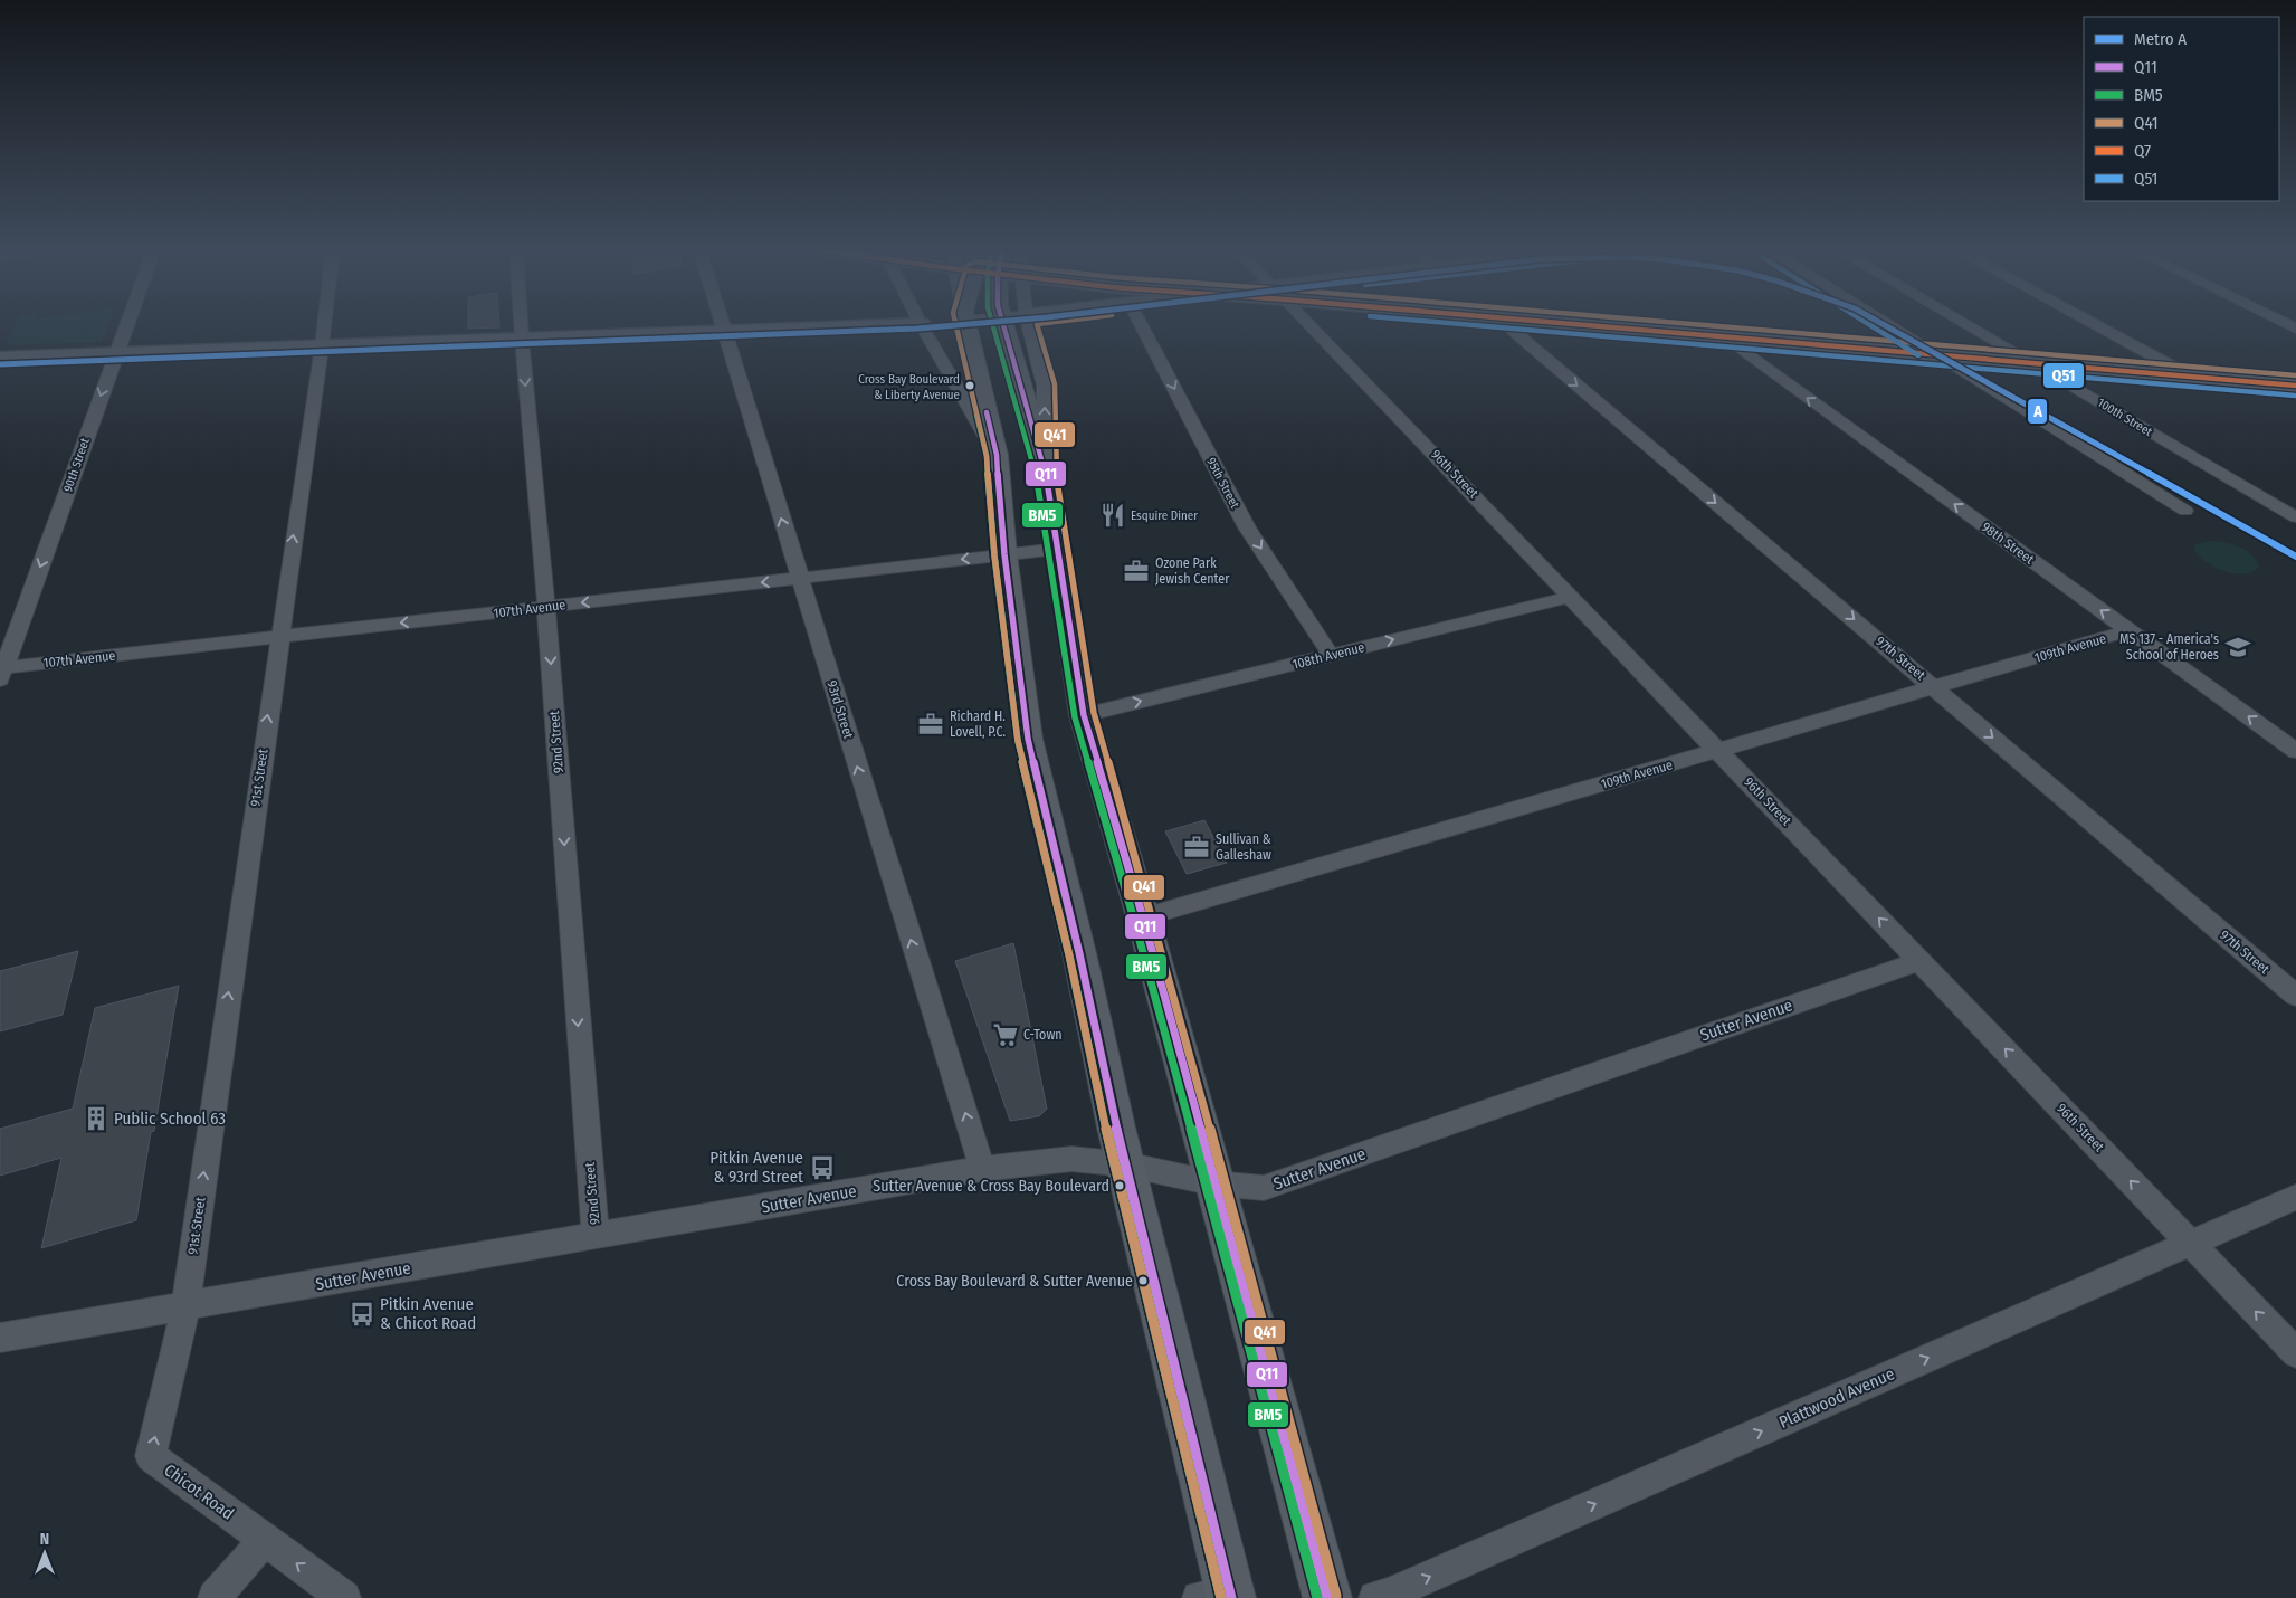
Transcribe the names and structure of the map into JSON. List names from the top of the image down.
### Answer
{
  "streets": {
    "street": [
      "100th Street",
      "90th Street",
      "96th Street",
      "95th Street",
      "98th Street",
      "107th Avenue",
      "109th Avenue",
      "108th Avenue",
      "97th Street",
      "93rd Street",
      "92nd Street",
      "91st Street",
      "Sutter Avenue",
      "Plattwood Avenue",
      "Chicot Road"
    ]
  },
  "crossings": [
    ["90th Street", "107th Avenue"],
    ["96th Street", "109th Avenue"],
    ["96th Street", "108th Avenue"],
    ["96th Street", "Sutter Avenue"],
    ["96th Street", "Plattwood Avenue"],
    ["95th Street", "108th Avenue"],
    ["98th Street", "109th Avenue"],
    ["107th Avenue", "93rd Street"],
    ["107th Avenue", "92nd Street"],
    ["107th Avenue", "91st Street"],
    ["109th Avenue", "97th Street"],
    ["93rd Street", "Sutter Avenue"],
    ["92nd Street", "Sutter Avenue"],
    ["91st Street", "Sutter Avenue"],
    ["91st Street", "Chicot Road"],
    ["Sutter Avenue", "Chicot Road"]
  ],
  "one_way": [
    "90th Street",
    "96th Street",
    "95th Street",
    "107th Avenue",
    "108th Avenue",
    "97th Street",
    "93rd Street",
    "92nd Street",
    "91st Street",
    "Plattwood Avenue",
    "Chicot Road"
  ],
  "places": {
    "other": ["Cross Bay Boulevard & Liberty Avenue", "Sutter Avenue & Cross Bay Boulevard", "Cross Bay Boulevard & Sutter Avenue"],
    "restaurant": ["Esquire Diner"],
    "office": ["Ozone Park Jewish Center", "Richard H. Lovell, P.C.", "Sullivan & Galleshaw"],
    "school or university": ["MS 137 - America's School of Heroes"],
    "supermarket": ["C-Town"],
    "building": ["Public School 63"],
    "bus stop": ["Pitkin Avenue & 93rd Street", "Pitkin Avenue & Chicot Road"]
  },
  "lines": [
    "metro line A",
    "transit line Q11",
    "transit line BM5",
    "transit line Q41",
    "transit line Q7",
    "transit line Q51"
  ],
  "legend": [
    "Metro A",
    "Q11",
    "BM5",
    "Q41",
    "Q7",
    "Q51"
  ],
  "north": "top"
}
